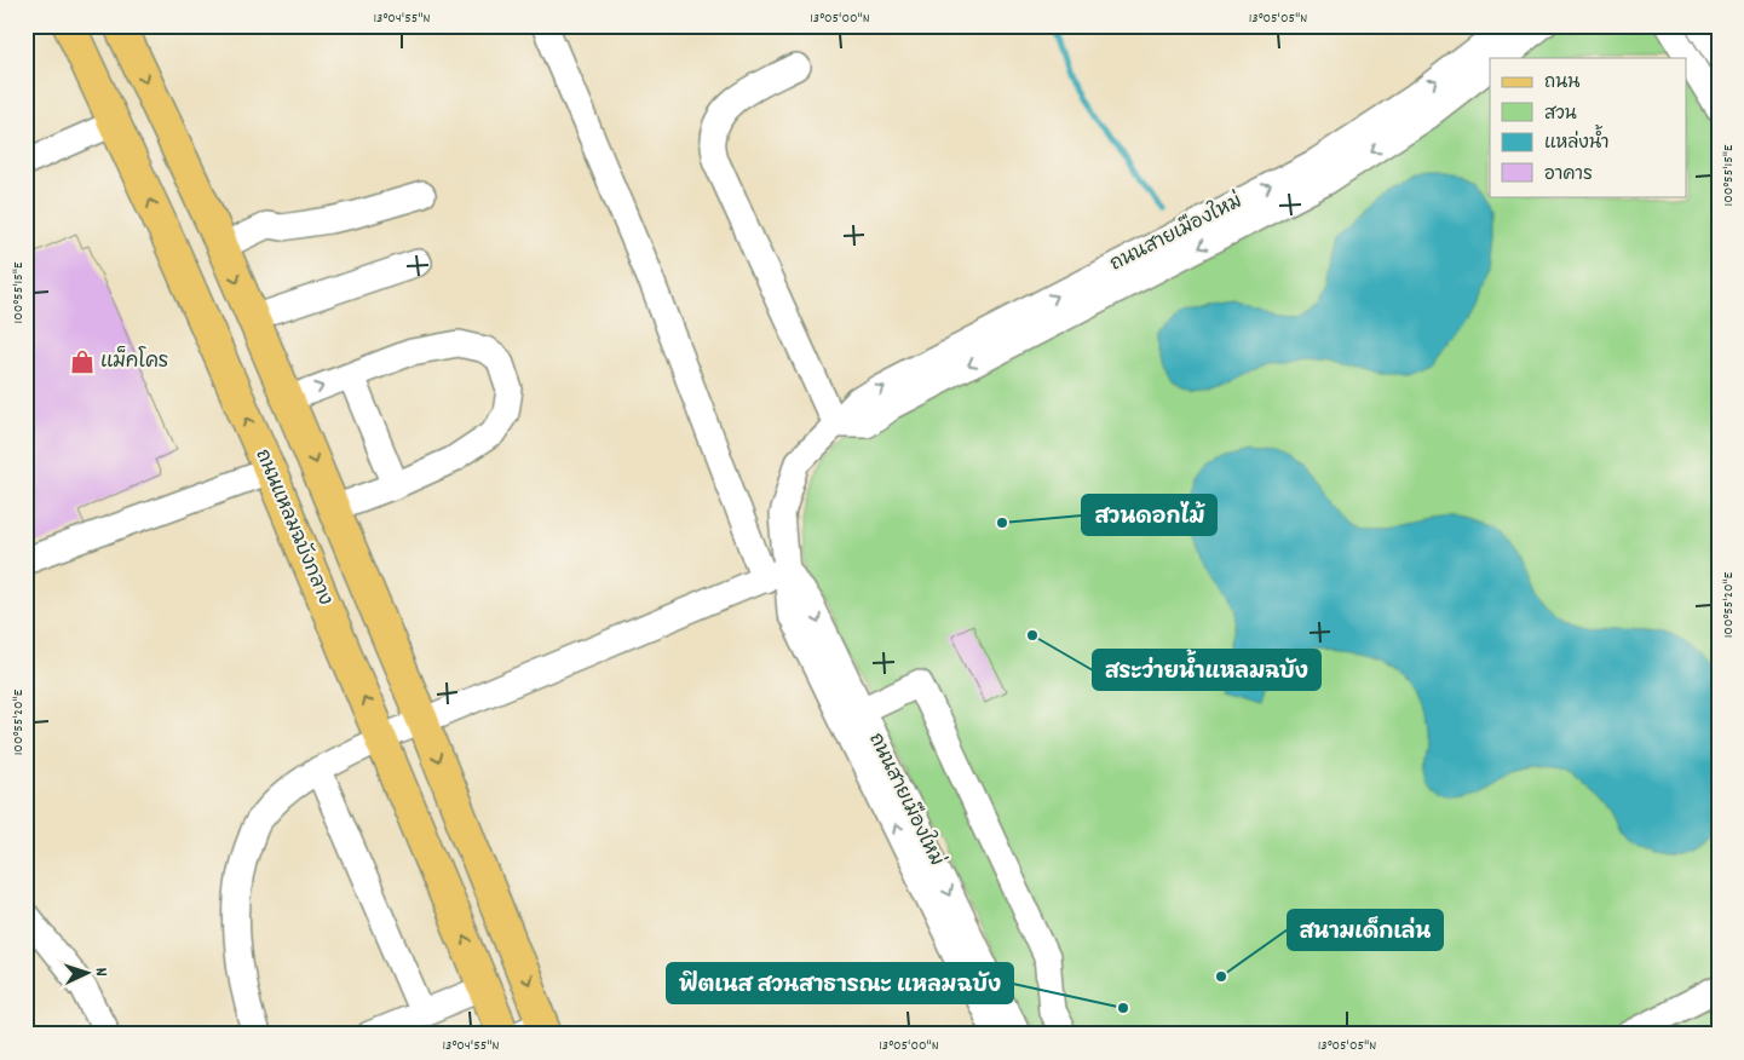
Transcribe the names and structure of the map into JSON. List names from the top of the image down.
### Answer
{
  "streets": {
    "main road": ["ถนนแหลมฉบังกลาง"],
    "street": ["ถนนสายเมืองใหม่"]
  },
  "places": {
    "shop": ["แม็คโคร"],
    "other": [
      "สวนดอกไม้",
      "สระว่ายน้ำแหลมฉบัง",
      "สนามเด็กเล่น",
      "ฟิตเนส สวนสาธารณะ แหลมฉบัง"
    ]
  },
  "legend": [
    "ถนน",
    "สวน",
    "แหล่งน้ำ",
    "อาคาร"
  ],
  "north": "right",
  "coordinates": [
    "13°04'55\"N",
    "13°05'00\"N",
    "13°05'05\"N",
    "100°55'15\"E",
    "100°55'20\"E"
  ]
}
